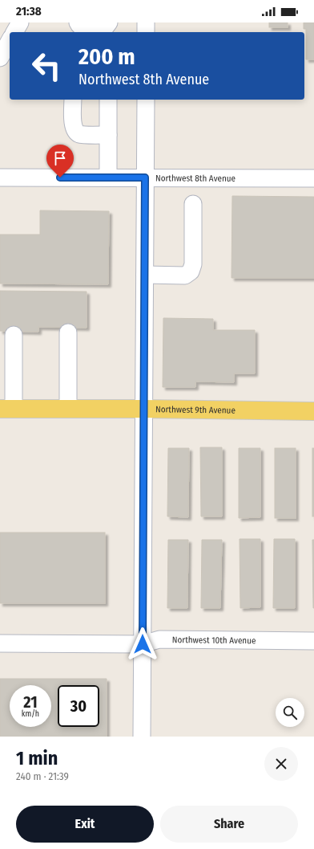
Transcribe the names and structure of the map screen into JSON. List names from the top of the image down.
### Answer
{
  "streets": {
    "main road": ["Northwest 9th Avenue"],
    "street": ["Northwest 8th Avenue", "Northwest 10th Avenue"]
  },
  "page": {
    "status": "21:38",
    "turn": ["200 m", "Northwest 8th Avenue"],
    "speed": "21 km/h",
    "limit": "30",
    "heading": ["1 min", "240 m · 21:39"],
    "buttons": ["Exit", "Share"]
  }
}
